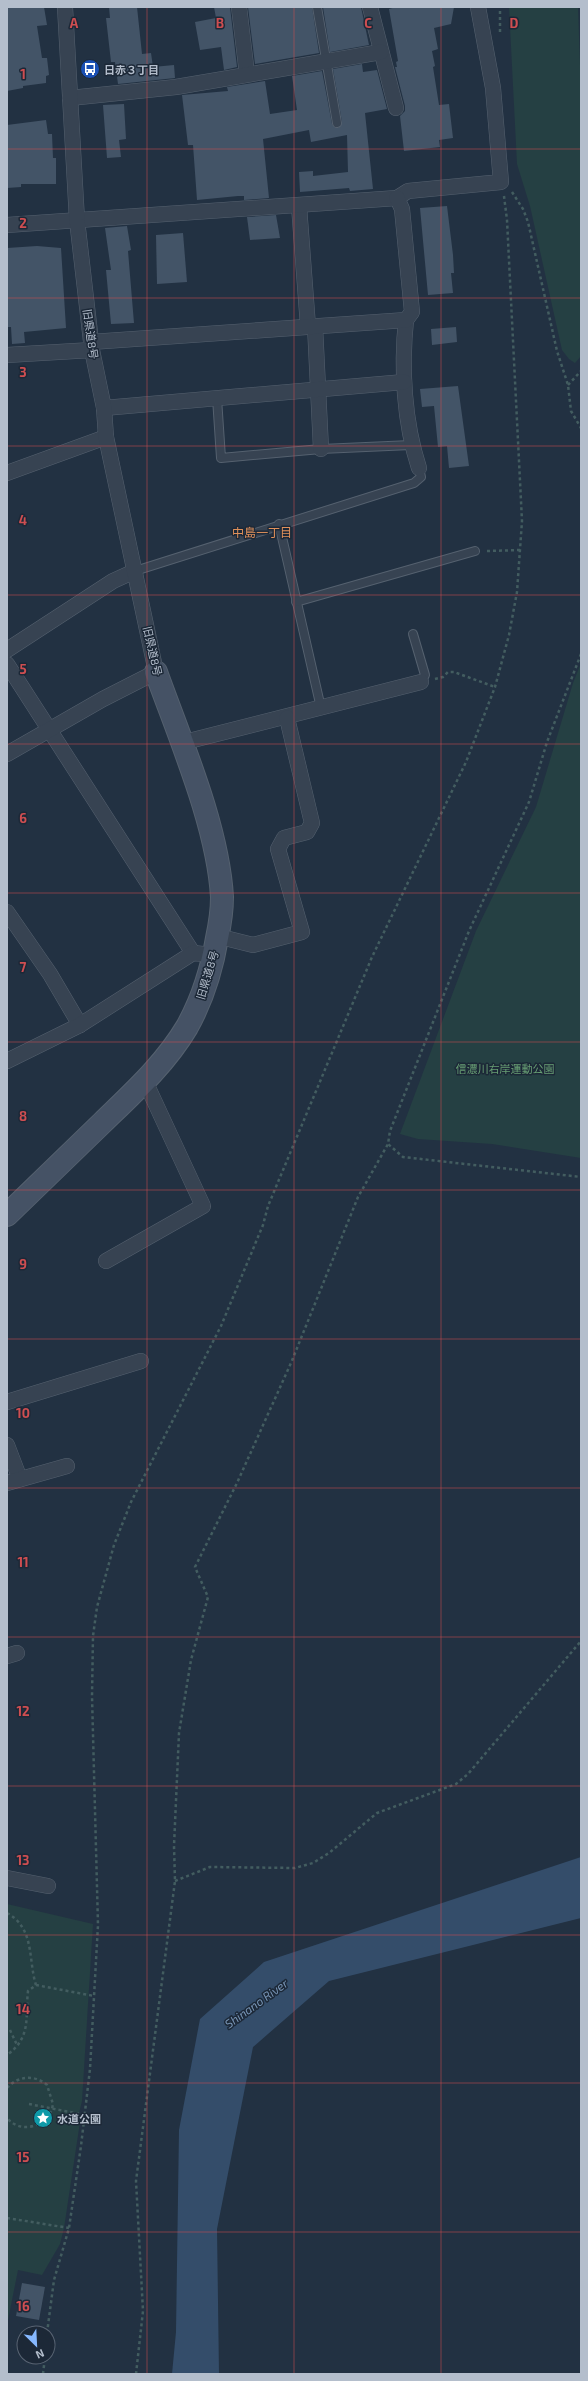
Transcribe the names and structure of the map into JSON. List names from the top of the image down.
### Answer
{
  "streets": {
    "street": ["旧県道8号"]
  },
  "districts": ["中島一丁目"],
  "water": ["Shinano River"],
  "parks": ["信濃川右岸運動公園"],
  "places": {
    "bus stop": ["日赤３丁目"],
    "place": ["水道公園"]
  },
  "north": "bottom right",
  "grid": {
    "columns": [
      "A",
      "B",
      "C",
      "D"
    ],
    "rows": [
      "1",
      "2",
      "3",
      "4",
      "5",
      "6",
      "7",
      "8",
      "9",
      "10",
      "11",
      "12",
      "13",
      "14",
      "15",
      "16"
    ]
  }
}
